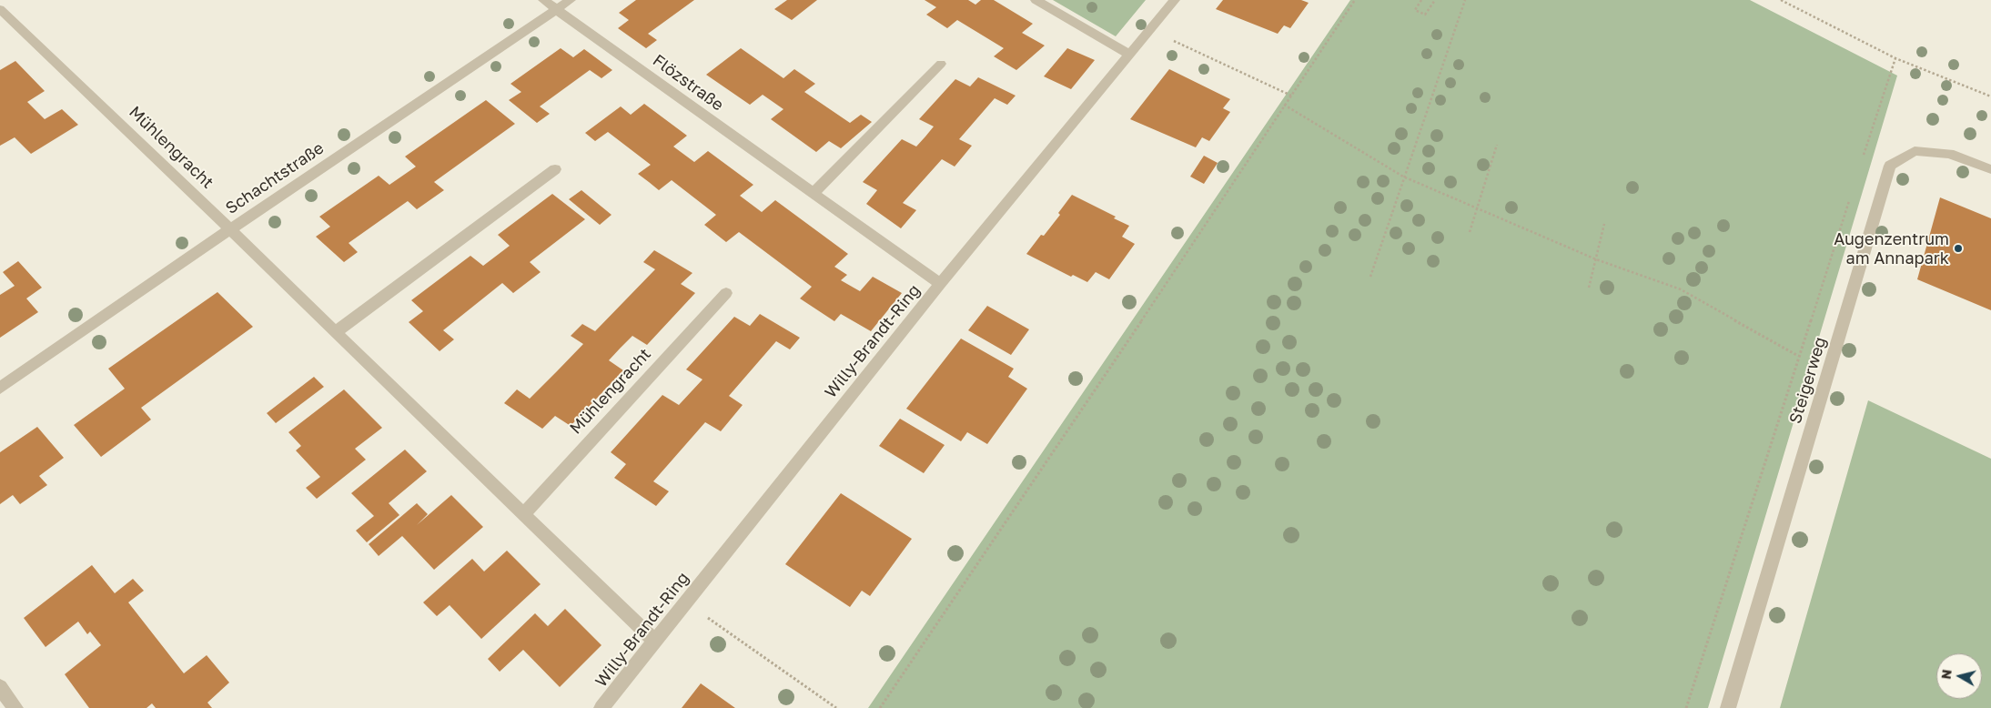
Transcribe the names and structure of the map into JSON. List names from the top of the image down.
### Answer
{
  "streets": {
    "street": [
      "Flözstraße",
      "Mühlengracht",
      "Schachtstraße",
      "Willy-Brandt-Ring",
      "Steigerweg"
    ]
  },
  "crossings": [
    ["Flözstraße", "Schachtstraße"],
    ["Flözstraße", "Willy-Brandt-Ring"],
    ["Mühlengracht", "Schachtstraße"],
    ["Mühlengracht", "Willy-Brandt-Ring"]
  ],
  "places": ["Augenzentrum am Annapark"],
  "north": "left"
}
